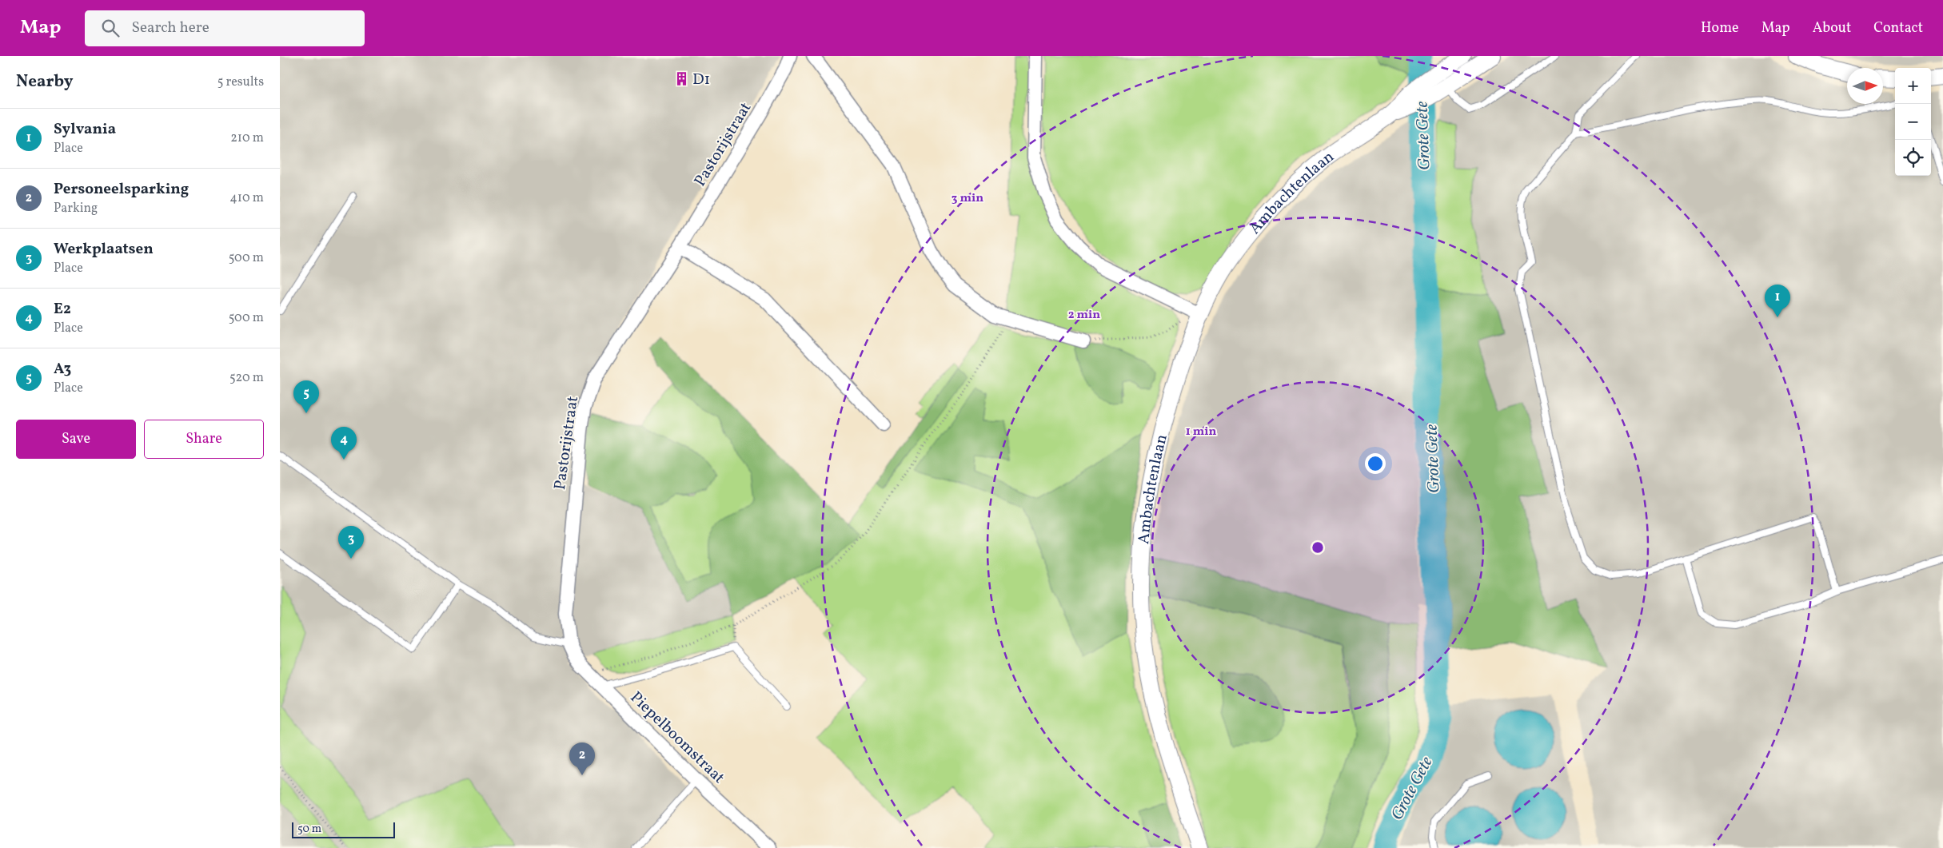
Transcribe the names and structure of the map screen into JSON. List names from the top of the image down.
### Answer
{
  "streets": {
    "street": ["Pastorijstraat", "Ambachtenlaan", "Piepelboomstraat"]
  },
  "crossings": [
    ["Pastorijstraat", "Piepelboomstraat"]
  ],
  "water": ["Grote Gete"],
  "places": {
    "building": ["D1"]
  },
  "scale_bar": "50 m",
  "north": "right",
  "page": {
    "header": "Map",
    "search": "Search here",
    "nav": [
      "Home",
      "Map",
      "About",
      "Contact"
    ],
    "heading": ["Nearby", "5 results"],
    "map_buttons": ["+", "−"],
    "list": [
      {
        "mark": "1",
        "name": "Sylvania",
        "note": "Place",
        "value": "210 m"
      },
      {
        "mark": "2",
        "name": "Personeelsparking",
        "note": "Parking",
        "value": "410 m"
      },
      {
        "mark": "3",
        "name": "Werkplaatsen",
        "note": "Place",
        "value": "500 m"
      },
      {
        "mark": "4",
        "name": "E2",
        "note": "Place",
        "value": "500 m"
      },
      {
        "mark": "5",
        "name": "A3",
        "note": "Place",
        "value": "520 m"
      }
    ],
    "pins": [
      "1",
      "5",
      "4",
      "3",
      "2"
    ],
    "buttons": ["Save", "Share"],
    "scale": "50 m"
  },
  "rings": ["3 min", "2 min", "1 min"]
}
